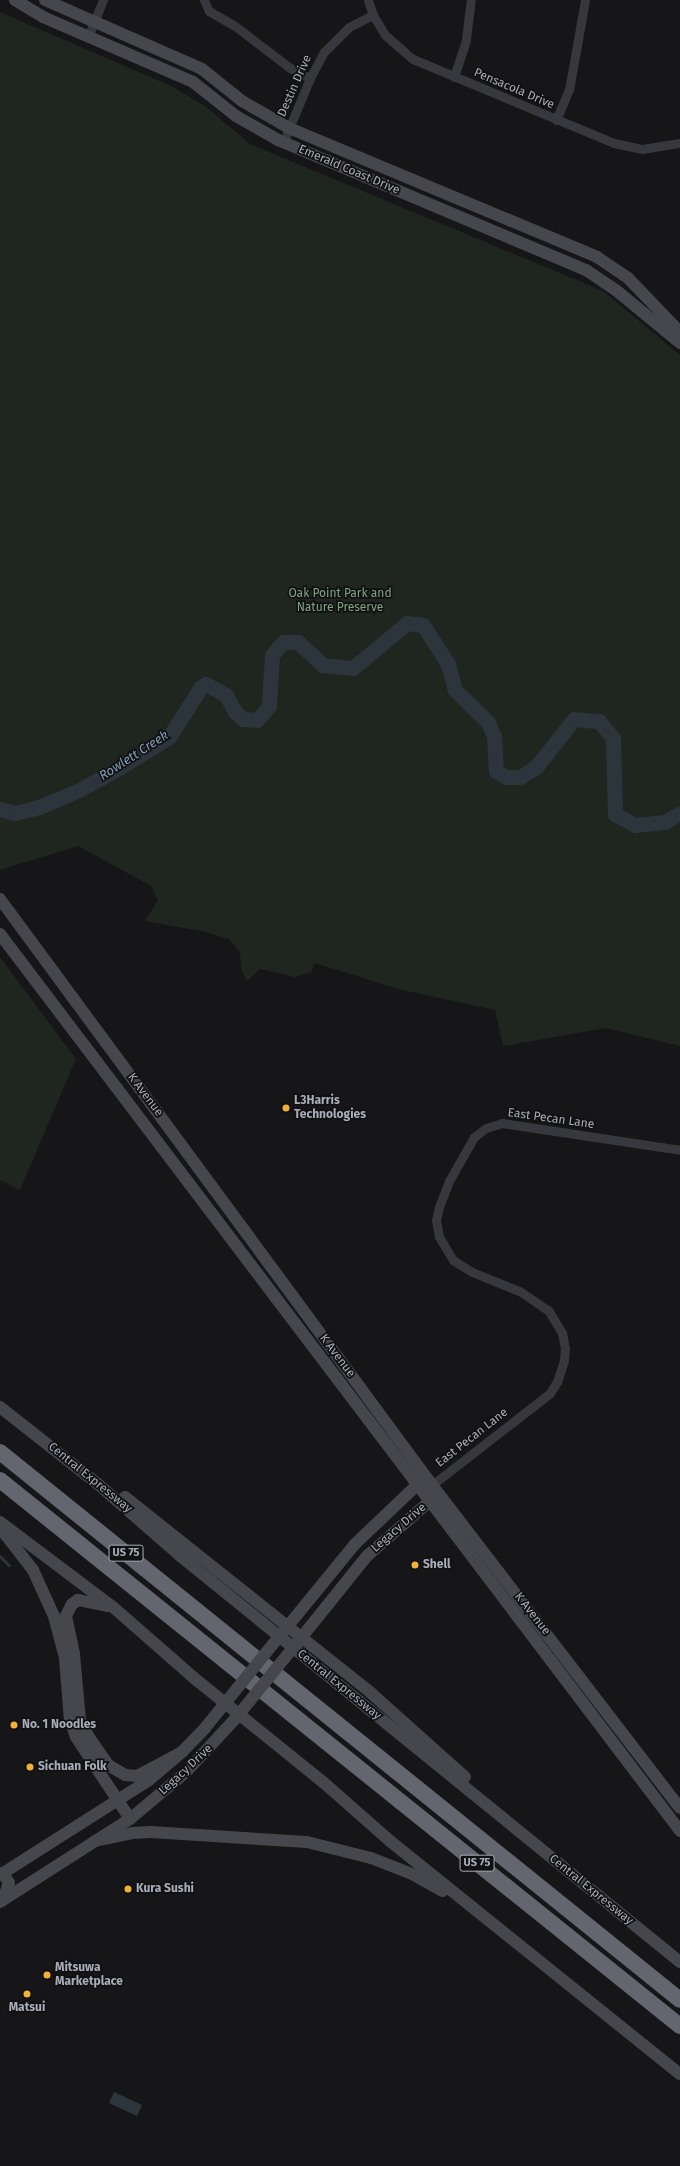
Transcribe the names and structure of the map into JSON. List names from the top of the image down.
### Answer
{
  "streets": {
    "highway": ["US 75"],
    "main road": [
      "Emerald Coast Drive",
      "K Avenue",
      "Central Expressway",
      "Legacy Drive"
    ],
    "street": ["Destin Drive", "Pensacola Drive", "East Pecan Lane"]
  },
  "crossings": [
    ["Destin Drive", "Pensacola Drive"],
    ["Destin Drive", "Emerald Coast Drive"],
    ["K Avenue", "East Pecan Lane"],
    ["K Avenue", "Legacy Drive"],
    ["East Pecan Lane", "Legacy Drive"]
  ],
  "water": ["Rowlett Creek"],
  "parks": ["Oak Point Park and Nature Preserve"],
  "places": [
    "L3Harris Technologies",
    "Shell",
    "No. 1 Noodles",
    "Sichuan Folk",
    "Kura Sushi",
    "Mitsuwa Marketplace",
    "Matsui"
  ]
}
